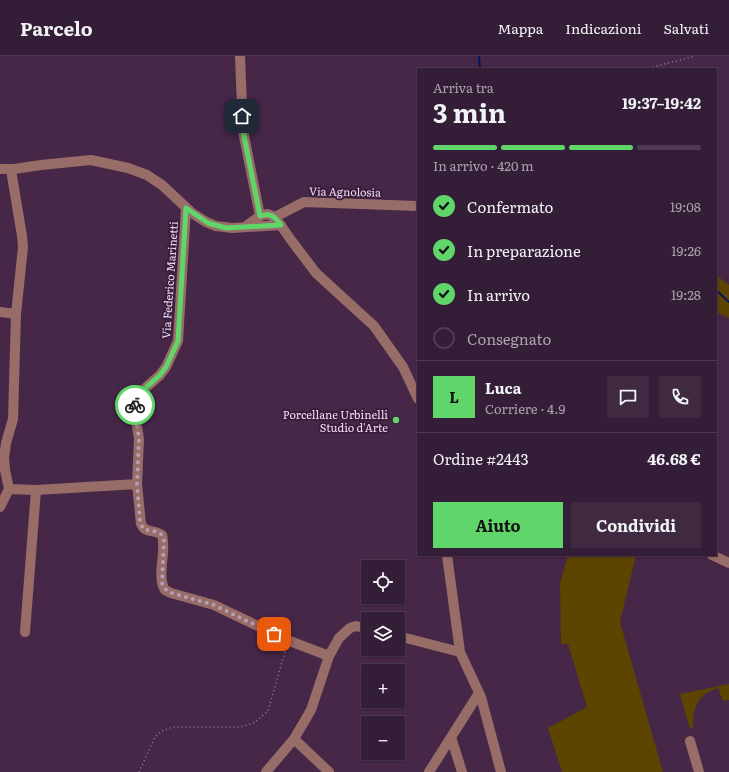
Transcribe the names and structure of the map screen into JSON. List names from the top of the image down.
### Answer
{
  "streets": {
    "street": ["Via Agnolosia", "Via Federico Marinetti"]
  },
  "places": ["Porcellane Urbinelli Studio d'Arte"],
  "page": {
    "header": "Parcelo",
    "nav": ["Mappa", "Indicazioni", "Salvati"],
    "heading": ["3 min", "Arriva tra", "19:37–19:42"],
    "panel": [
      "Luca",
      "Corriere · 4.9",
      "Ordine #2443",
      "46.68 €"
    ],
    "bar": "In arrivo · 420 m",
    "list": [
      ["Confermato", "19:08"],
      ["In preparazione", "19:26"],
      ["In arrivo", "19:28"],
      "Consegnato"
    ],
    "round": "L",
    "buttons": ["Aiuto", "Condividi"],
    "map_buttons": ["+", "−"]
  }
}
